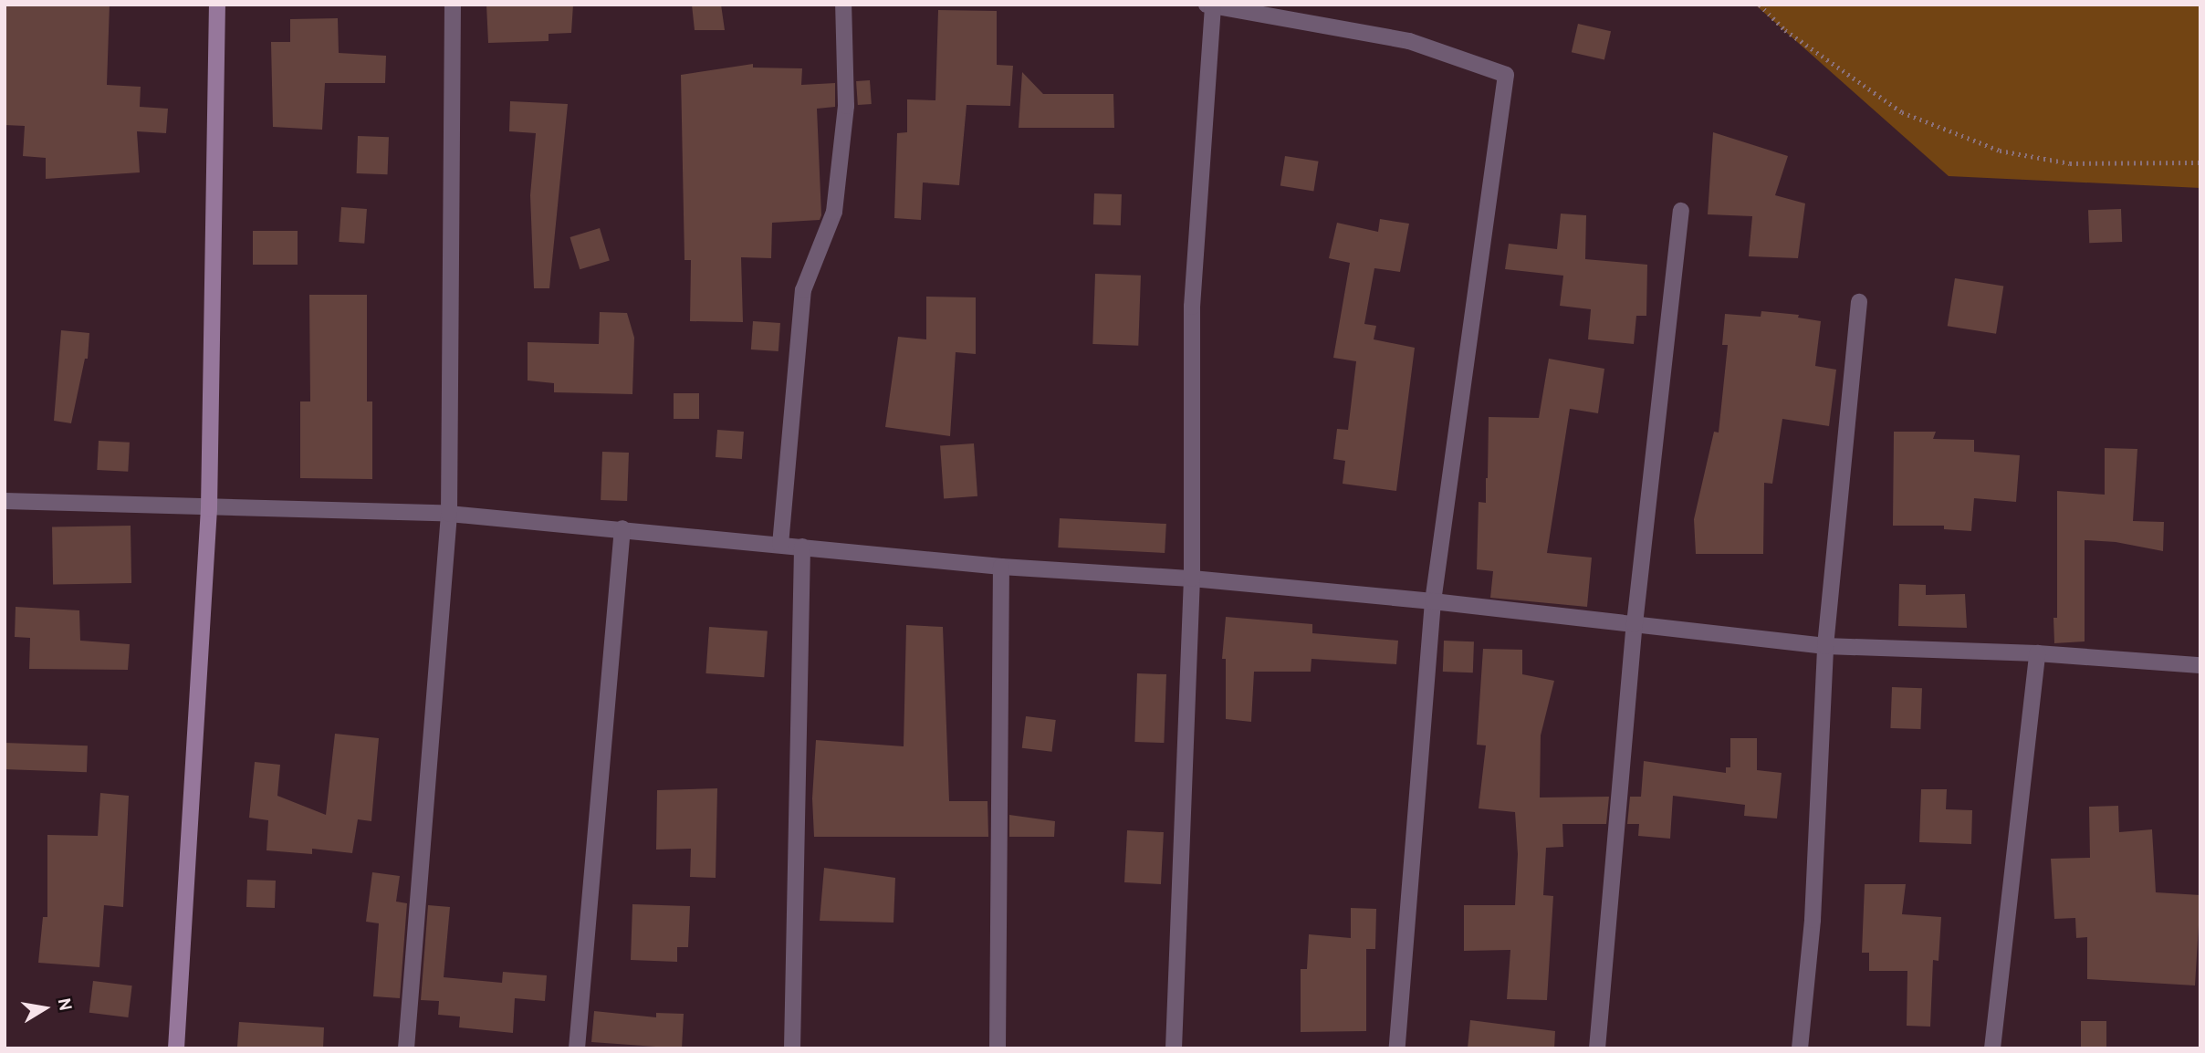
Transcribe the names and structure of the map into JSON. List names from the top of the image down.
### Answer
{
  "north": "right"
}
